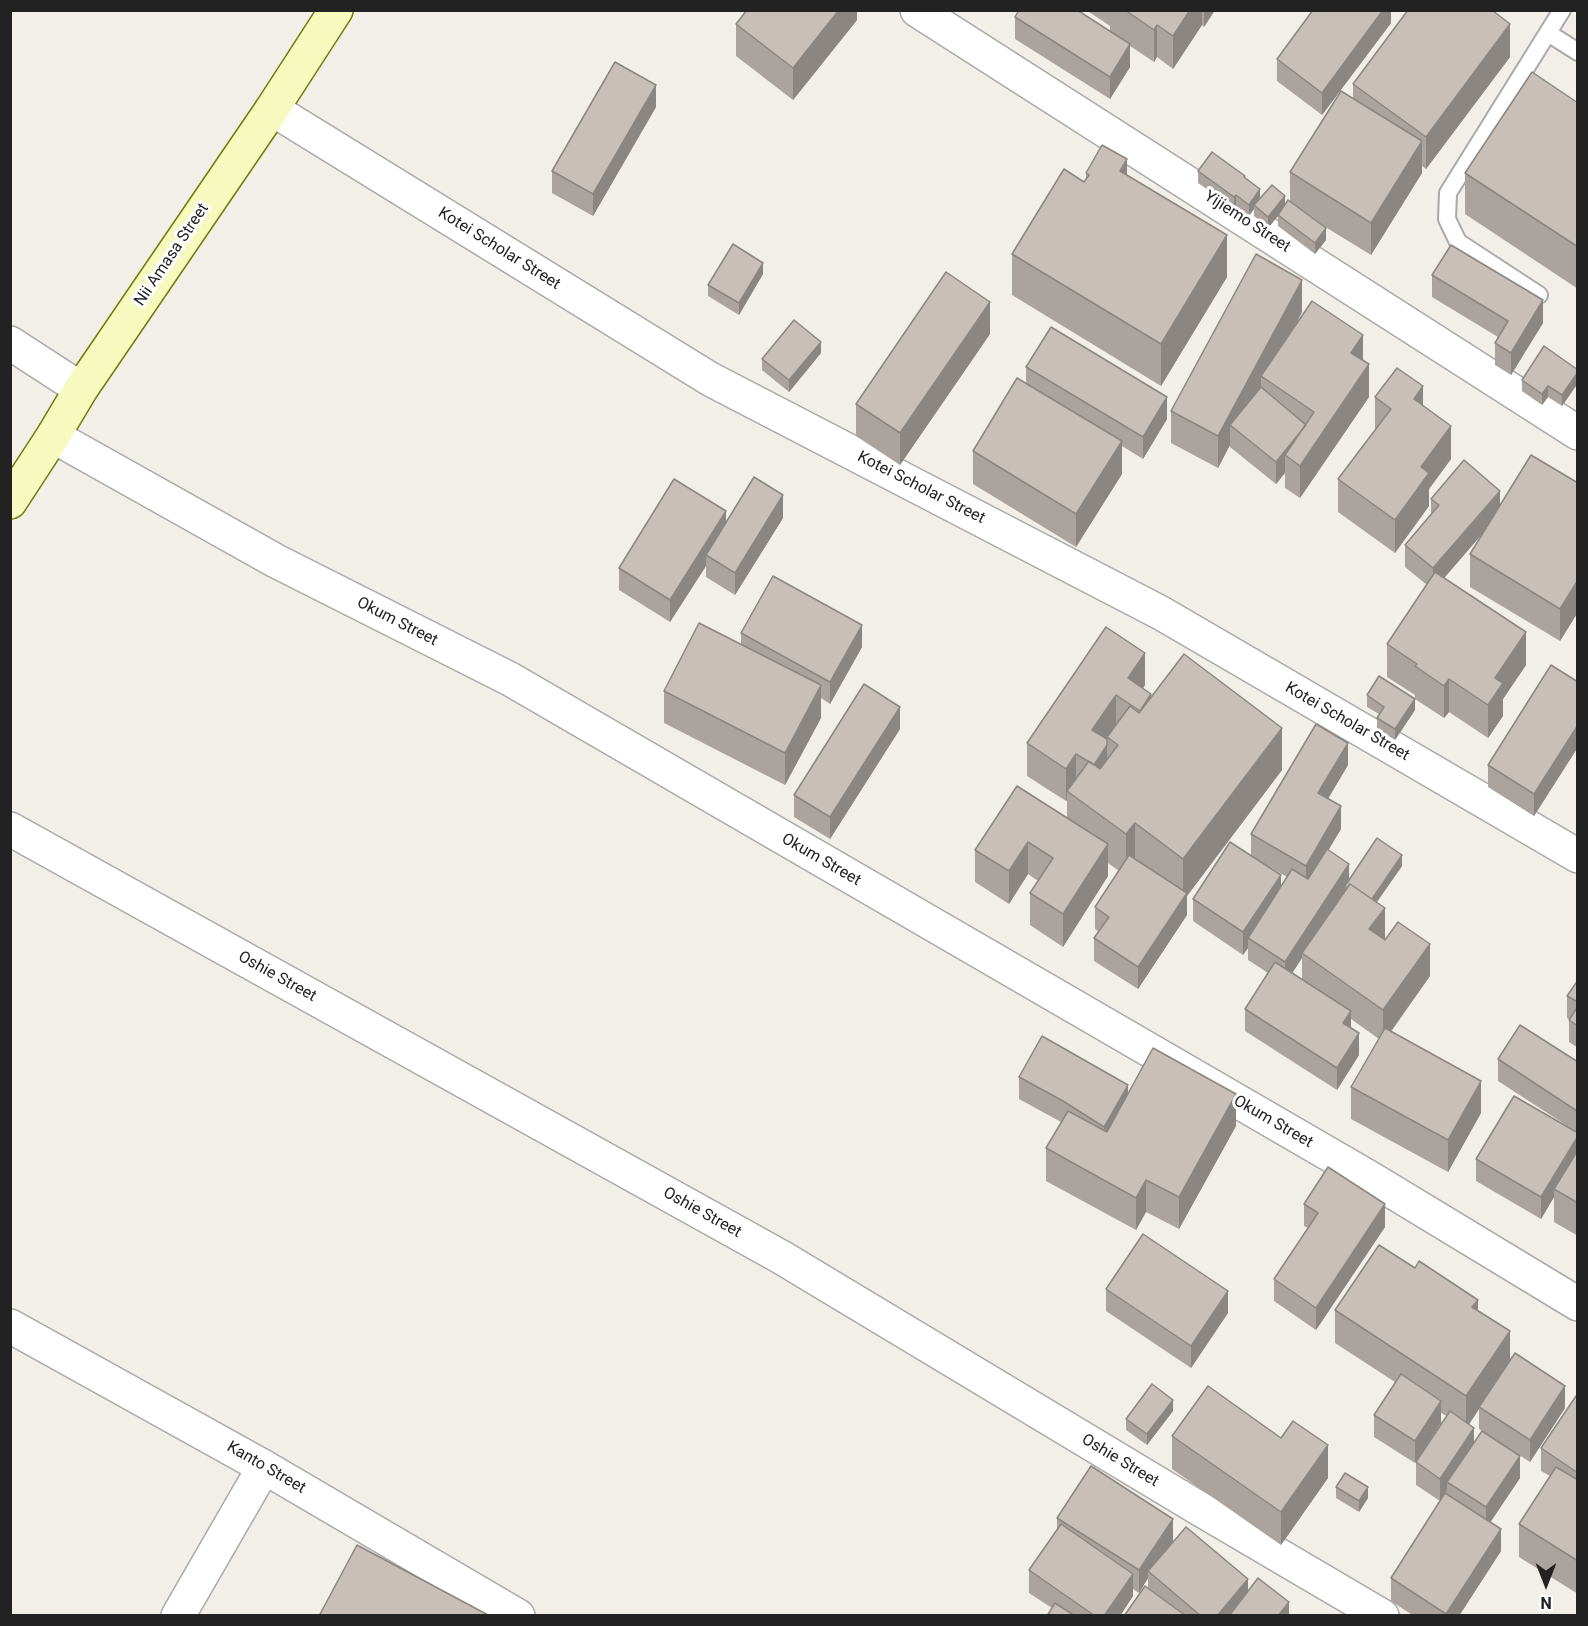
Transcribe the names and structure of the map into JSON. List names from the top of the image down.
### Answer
{
  "streets": {
    "street": [
      "Yijiemo Street",
      "Kotei Scholar Street",
      "Nii Amasa Street",
      "Okum Street",
      "Oshie Street",
      "Kanto Street"
    ]
  },
  "crossings": [
    ["Kotei Scholar Street", "Nii Amasa Street"],
    ["Nii Amasa Street", "Okum Street"]
  ],
  "north": "bottom"
}
